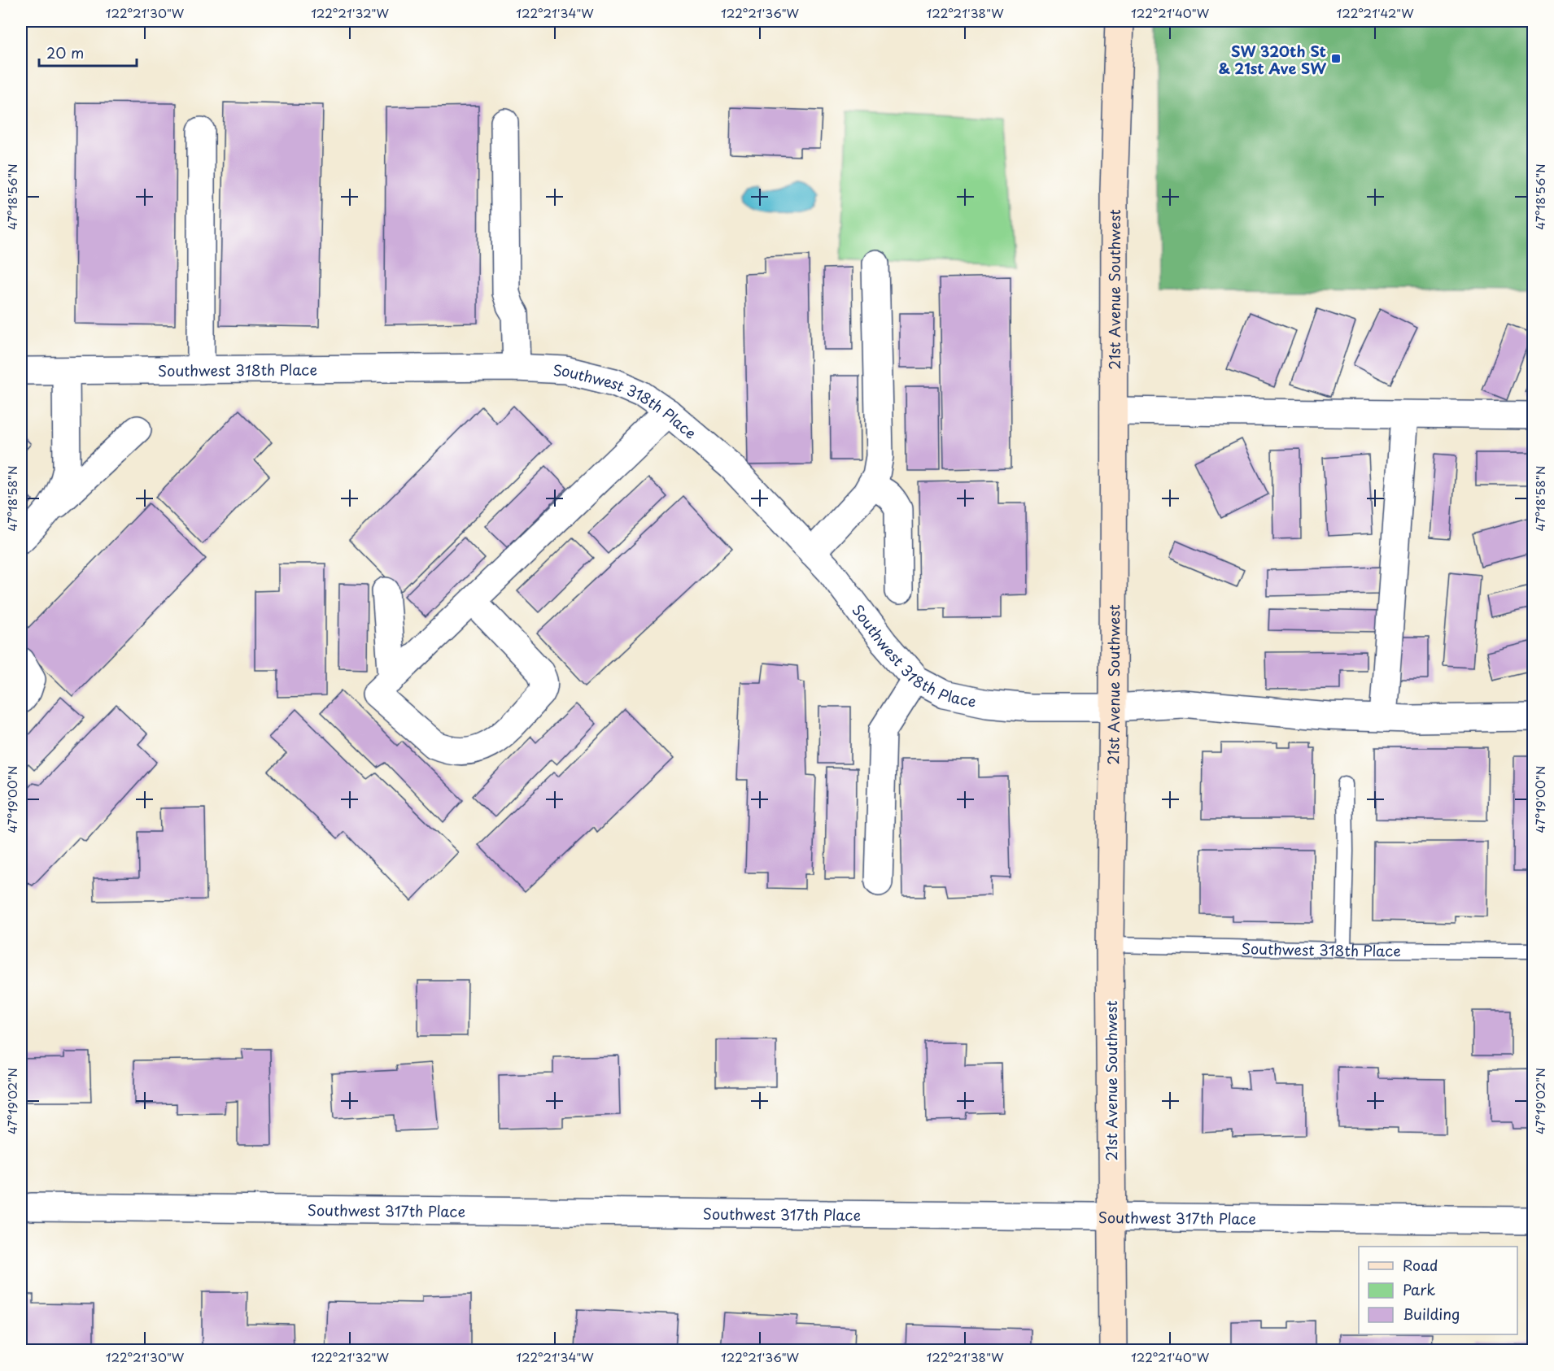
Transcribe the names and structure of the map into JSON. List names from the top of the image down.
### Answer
{
  "streets": {
    "main road": ["21st Avenue Southwest"],
    "street": ["Southwest 318th Place", "Southwest 317th Place"]
  },
  "crossings": [
    ["21st Avenue Southwest", "Southwest 318th Place"],
    ["21st Avenue Southwest", "Southwest 317th Place"]
  ],
  "places": {
    "transit": ["SW 320th St & 21st Ave SW"]
  },
  "legend": ["Road", "Park", "Building"],
  "scale_bar": "20 m",
  "coordinates": [
    "122°21'30\"W",
    "122°21'32\"W",
    "122°21'34\"W",
    "122°21'36\"W",
    "122°21'38\"W",
    "122°21'40\"W",
    "122°21'42\"W",
    "47°18'56\"N",
    "47°18'58\"N",
    "47°19'00\"N",
    "47°19'02\"N"
  ]
}
